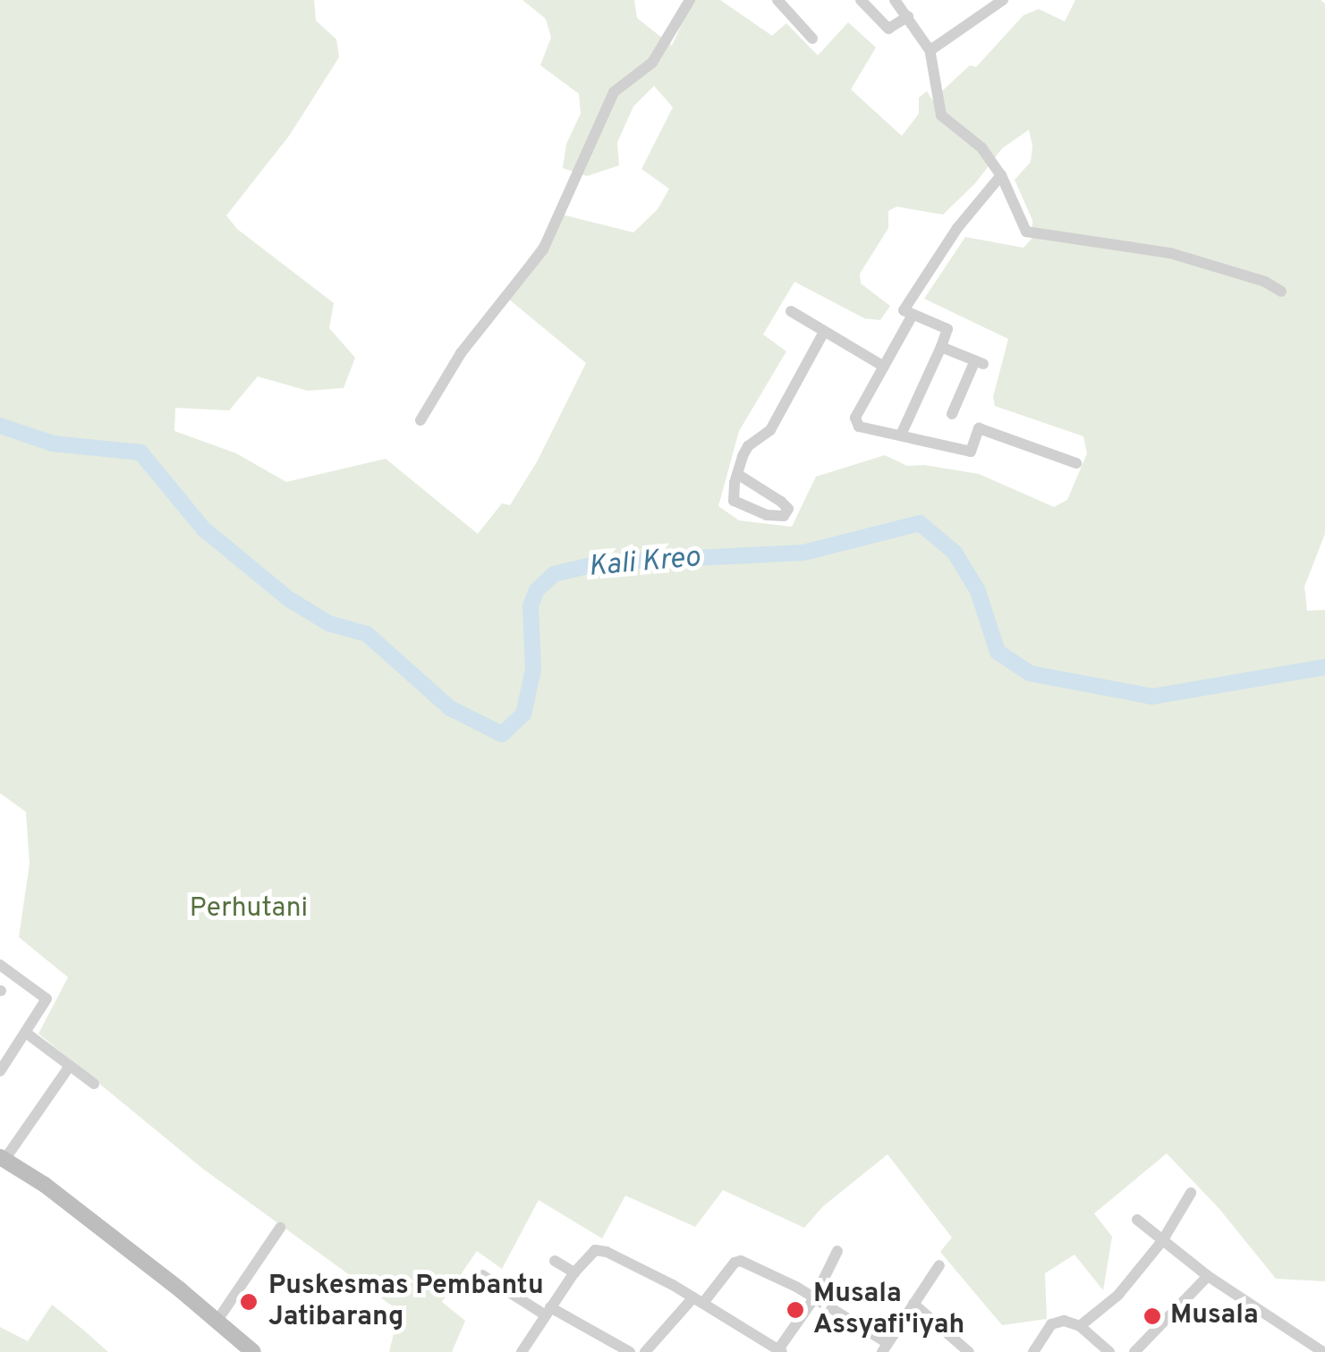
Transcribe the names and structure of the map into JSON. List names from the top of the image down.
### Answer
{
  "water": ["Kali Kreo"],
  "parks": ["Perhutani"],
  "places": ["Puskesmas Pembantu Jatibarang", "Musala Assyafi'iyah", "Musala"]
}
